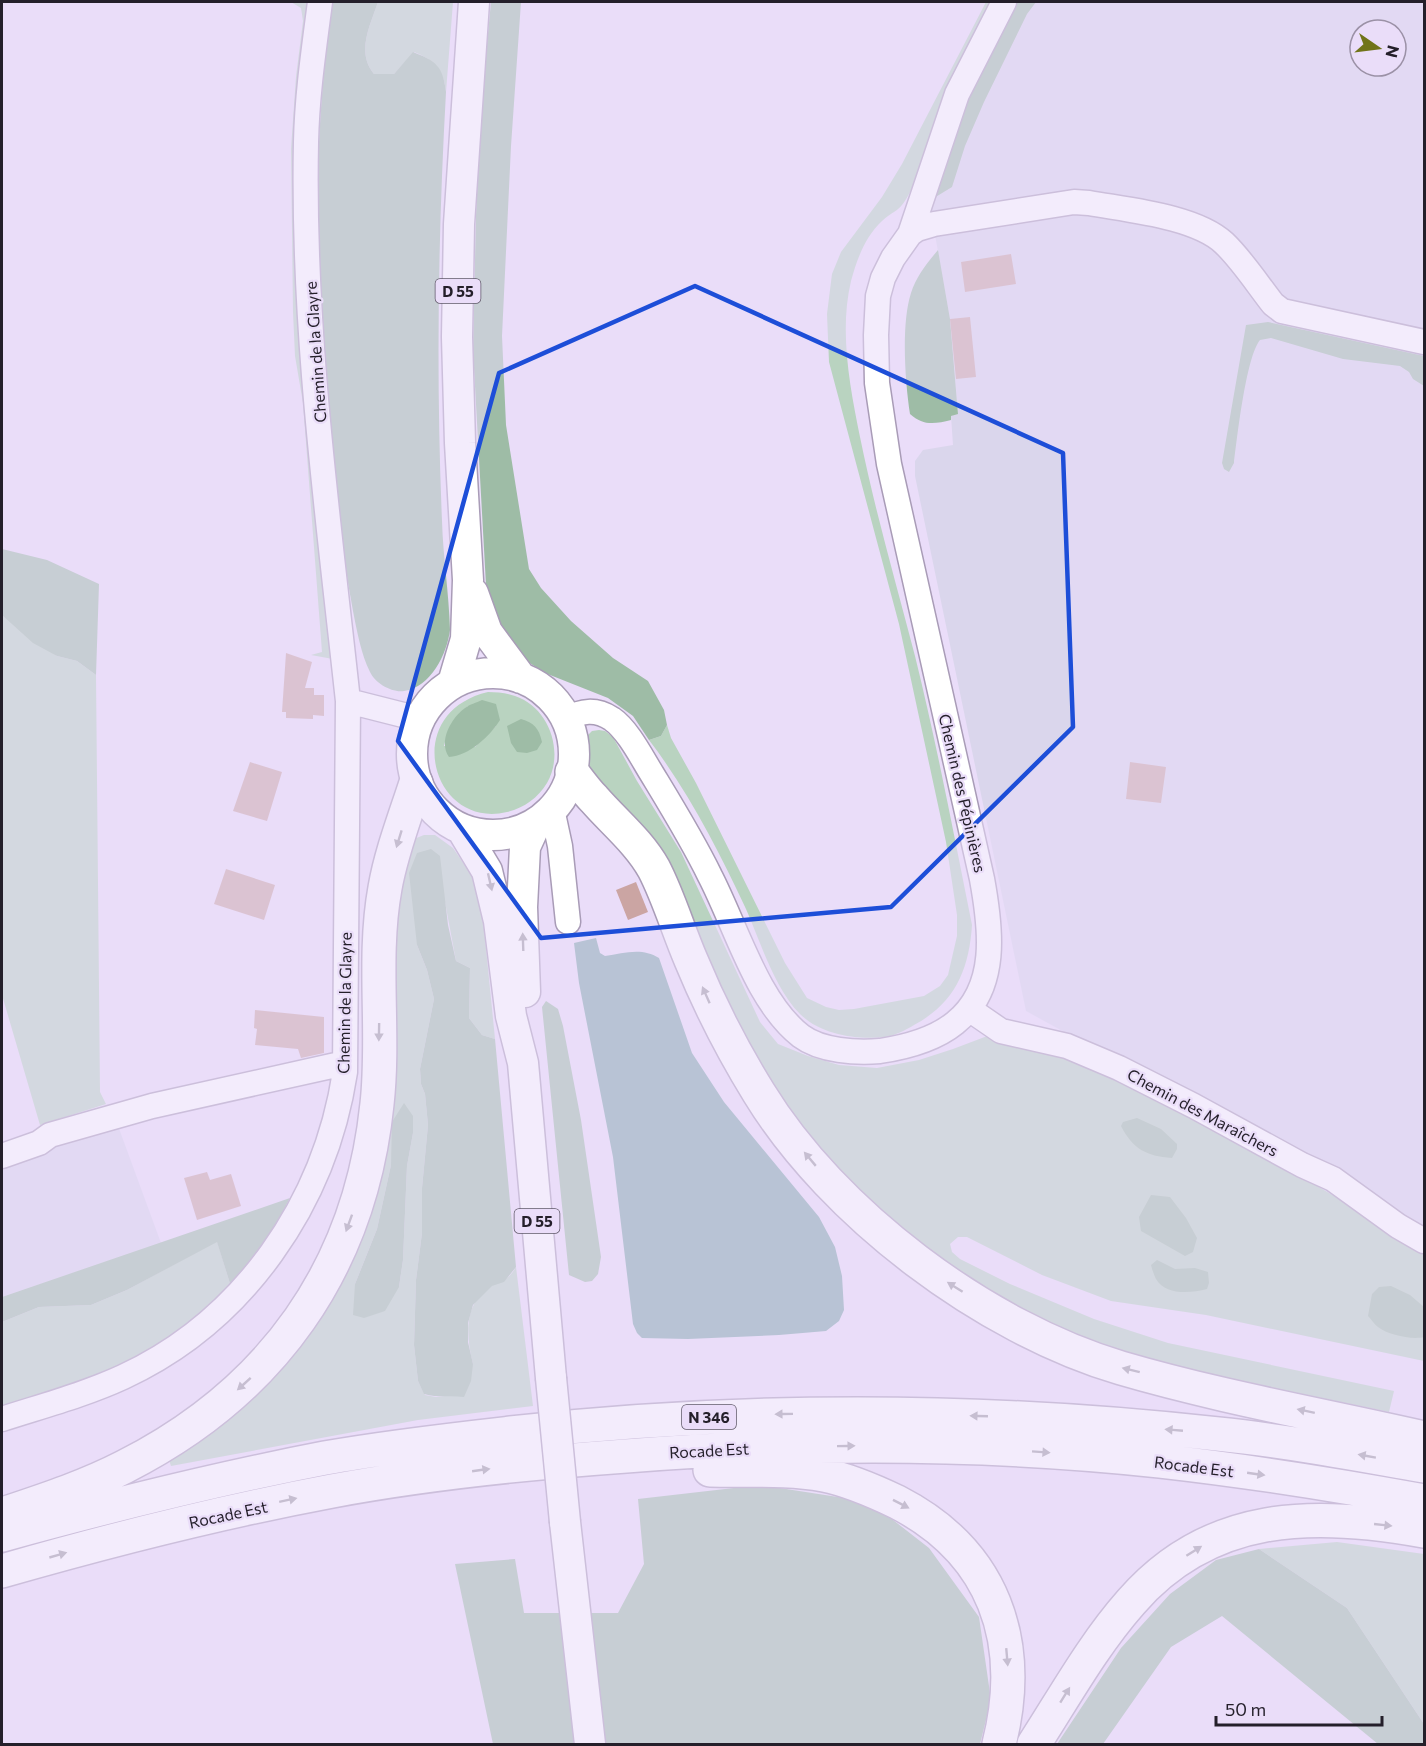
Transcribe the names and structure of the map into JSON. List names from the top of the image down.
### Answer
{
  "streets": {
    "highway": ["N 346", "Rocade Est"],
    "main road": ["D 55"],
    "street": ["Chemin de la Glayre", "Chemin des Pépinières", "Chemin des Maraîchers"]
  },
  "crossings": [
    ["D 55", "Chemin des Pépinières"],
    ["Chemin des Pépinières", "Chemin des Maraîchers"]
  ],
  "scale_bar": "50 m",
  "north": "right"
}
